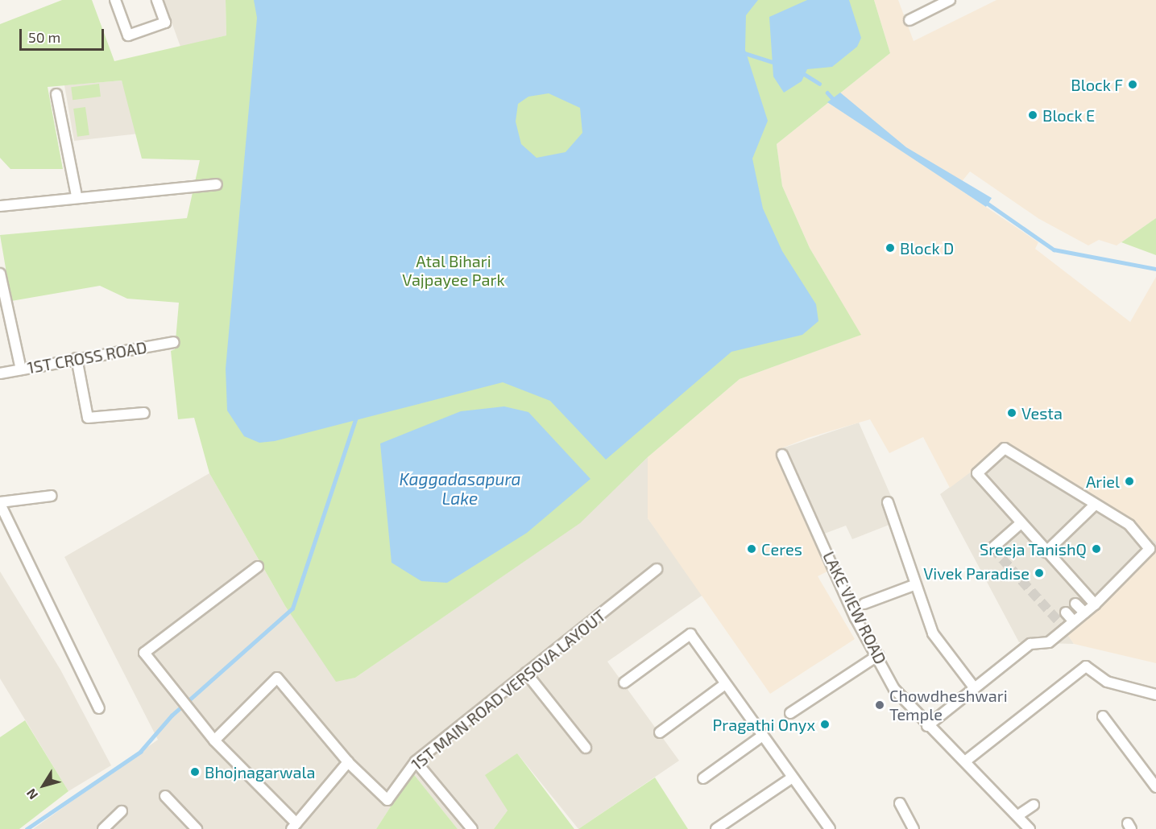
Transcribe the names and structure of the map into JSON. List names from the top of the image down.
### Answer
{
  "streets": {
    "street": ["1ST CROSS ROAD", "LAKE VIEW ROAD", "1ST MAIN ROAD VERSOVA LAYOUT"]
  },
  "water": ["Kaggadasapura Lake"],
  "parks": ["Atal Bihari Vajpayee Park"],
  "places": [
    "Block F",
    "Block E",
    "Block D",
    "Vesta",
    "Ariel",
    "Ceres",
    "Sreeja TanishQ",
    "Vivek Paradise",
    "Chowdheshwari Temple",
    "Pragathi Onyx",
    "Bhojnagarwala"
  ],
  "scale_bar": "50 m",
  "north": "bottom left"
}
